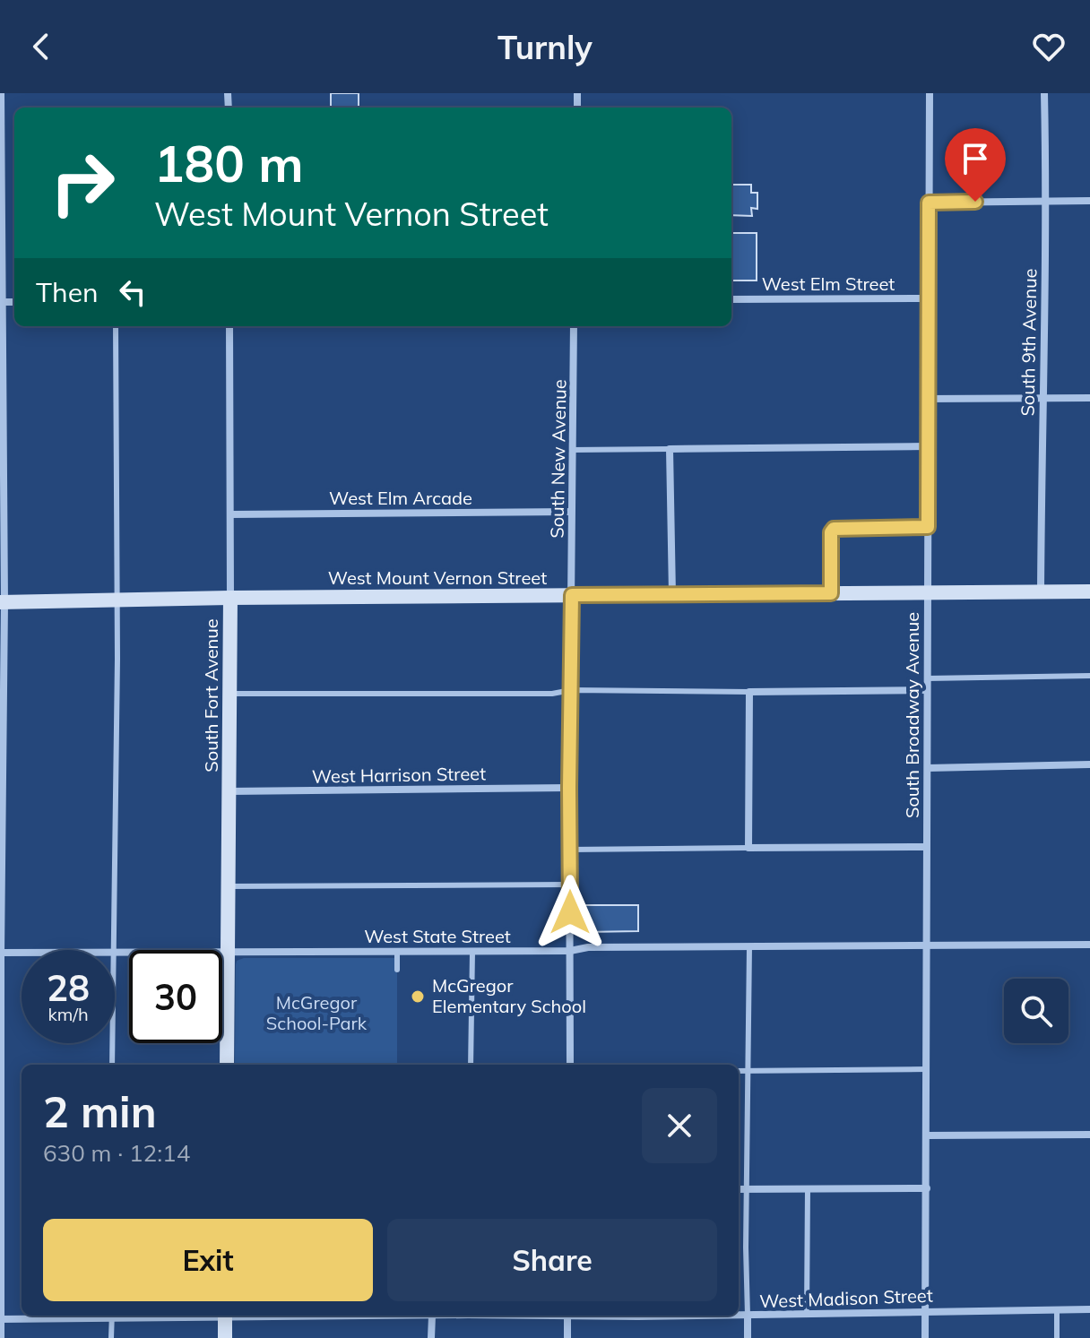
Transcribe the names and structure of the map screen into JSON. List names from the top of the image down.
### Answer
{
  "streets": {
    "street": [
      "West Elm Street",
      "South 9th Avenue",
      "South New Avenue",
      "West Elm Arcade",
      "West Mount Vernon Street",
      "South Fort Avenue",
      "South Broadway Avenue",
      "West Harrison Street",
      "West State Street",
      "West Madison Street"
    ]
  },
  "crossings": [
    ["West Elm Street", "South Broadway Avenue"],
    ["South 9th Avenue", "West Mount Vernon Street"],
    ["South New Avenue", "West Elm Arcade"],
    ["South New Avenue", "West Mount Vernon Street"],
    ["South New Avenue", "West Harrison Street"],
    ["South New Avenue", "West State Street"],
    ["West Elm Arcade", "South Fort Avenue"],
    ["West Mount Vernon Street", "South Fort Avenue"],
    ["West Mount Vernon Street", "South Broadway Avenue"],
    ["South Fort Avenue", "West Harrison Street"],
    ["South Fort Avenue", "West State Street"],
    ["South Broadway Avenue", "West State Street"],
    ["South Broadway Avenue", "West Madison Street"]
  ],
  "parks": ["McGregor School-Park"],
  "places": ["McGregor Elementary School"],
  "page": {
    "header": "Turnly",
    "turn": ["180 m", "West Mount Vernon Street"],
    "then": "Then",
    "speed": "28 km/h",
    "limit": "30",
    "heading": ["2 min", "630 m · 12:14"],
    "buttons": ["Exit", "Share"]
  }
}
